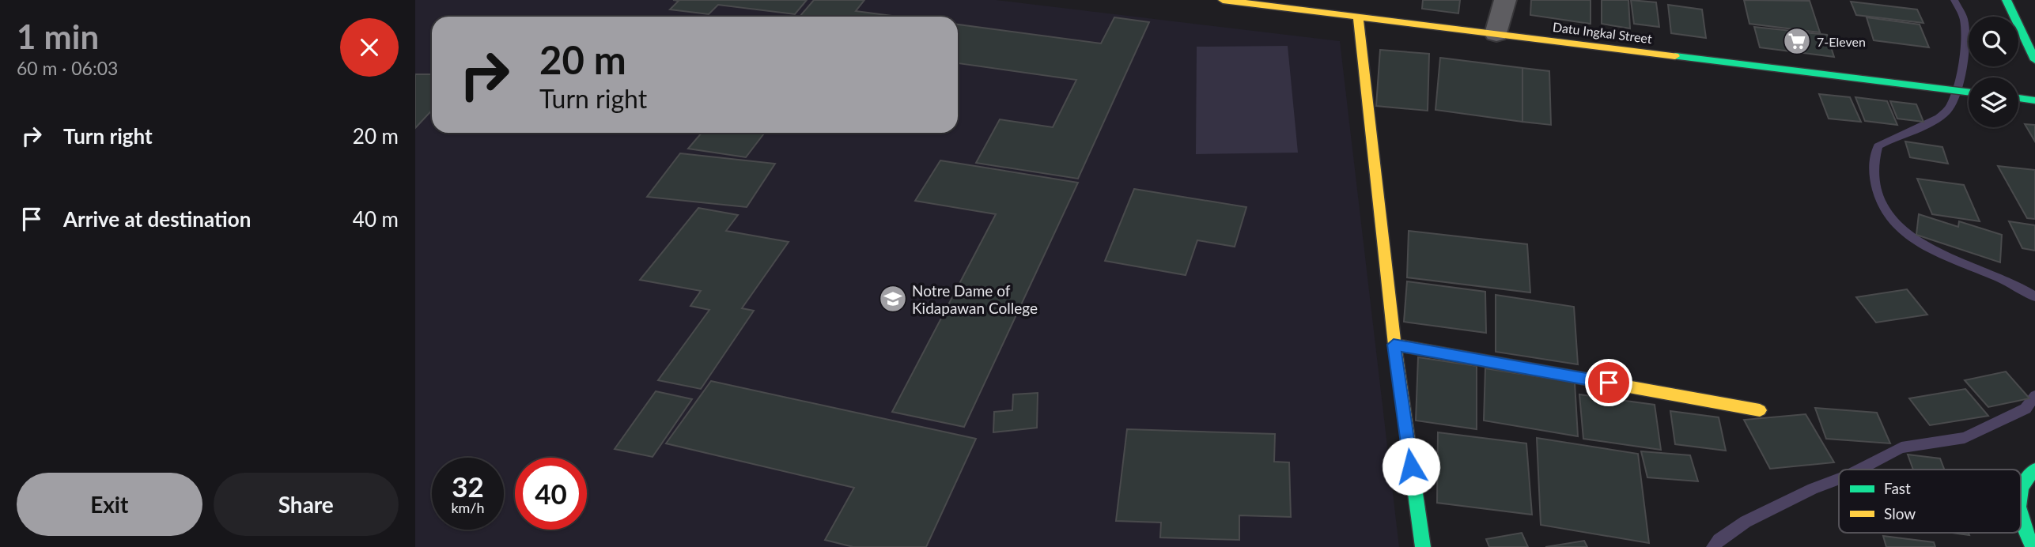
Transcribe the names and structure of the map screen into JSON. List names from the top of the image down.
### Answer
{
  "streets": {
    "street": ["Datu Ingkal Street"]
  },
  "places": {
    "supermarket": ["7-Eleven"],
    "school or university": ["Notre Dame of Kidapawan College"]
  },
  "legend": ["Fast", "Slow"],
  "page": {
    "heading": ["1 min", "60 m · 06:03"],
    "turn": ["20 m", "Turn right"],
    "list": [
      {
        "name": "Turn right",
        "value": "20 m"
      },
      {
        "name": "Arrive at destination",
        "value": "40 m"
      }
    ],
    "speed": "32 km/h",
    "limit": "40",
    "buttons": ["Exit", "Share"]
  }
}
